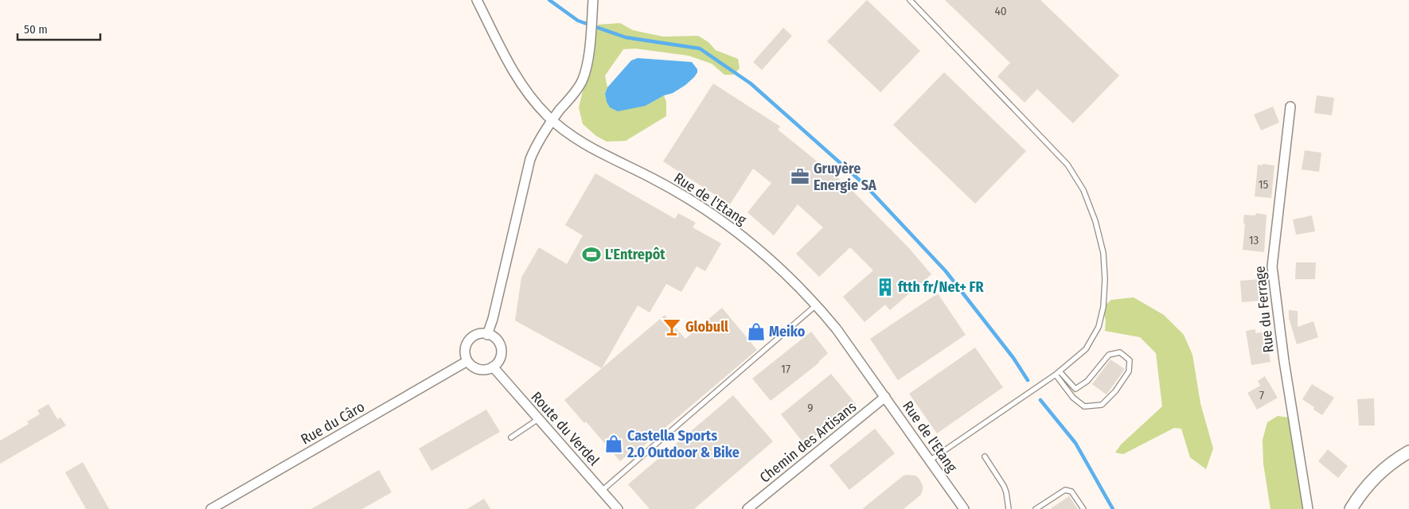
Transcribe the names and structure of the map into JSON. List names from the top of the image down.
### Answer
{
  "streets": {
    "street": [
      "Rue de l'Etang",
      "Rue du Ferrage",
      "Rue du Câro",
      "Route du Verdel",
      "Chemin des Artisans"
    ]
  },
  "crossings": [
    ["Rue de l'Etang", "Chemin des Artisans"],
    ["Rue du Câro", "Route du Verdel"]
  ],
  "places": {
    "office": ["Gruyère Energie SA"],
    "sports": ["L'Entrepôt"],
    "building": ["ftth fr/Net+ FR"],
    "bar": ["Globull"],
    "shop": ["Meiko", "Castella Sports 2.0 Outdoor & Bike"]
  },
  "house_numbers": [
    "40",
    "15",
    "13",
    "17",
    "7",
    "9"
  ],
  "scale_bar": "50 m"
}
